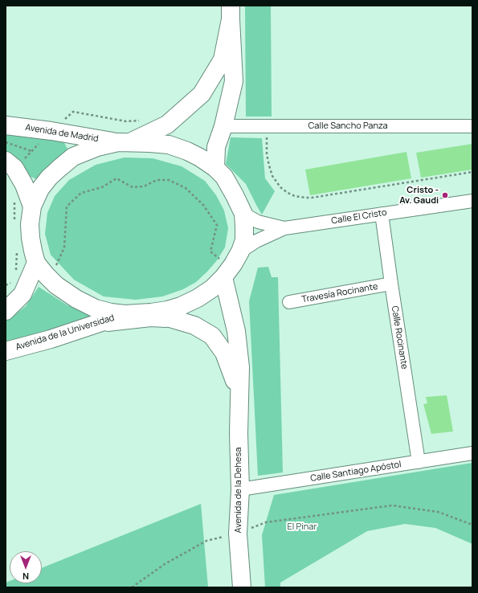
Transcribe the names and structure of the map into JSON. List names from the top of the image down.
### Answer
{
  "streets": {
    "street": [
      "Calle Sancho Panza",
      "Avenida de Madrid",
      "Calle El Cristo",
      "Travesía Rocinante",
      "Avenida de la Universidad",
      "Calle Rocinante",
      "Calle Santiago Apóstol",
      "Avenida de la Dehesa"
    ]
  },
  "crossings": [
    ["Calle El Cristo", "Calle Rocinante"],
    ["Calle El Cristo", "Avenida de la Dehesa"],
    ["Travesía Rocinante", "Calle Rocinante"],
    ["Calle Rocinante", "Calle Santiago Apóstol"],
    ["Calle Santiago Apóstol", "Avenida de la Dehesa"]
  ],
  "parks": ["El Pinar"],
  "places": ["Cristo - Av. Gaudi"],
  "north": "bottom"
}
